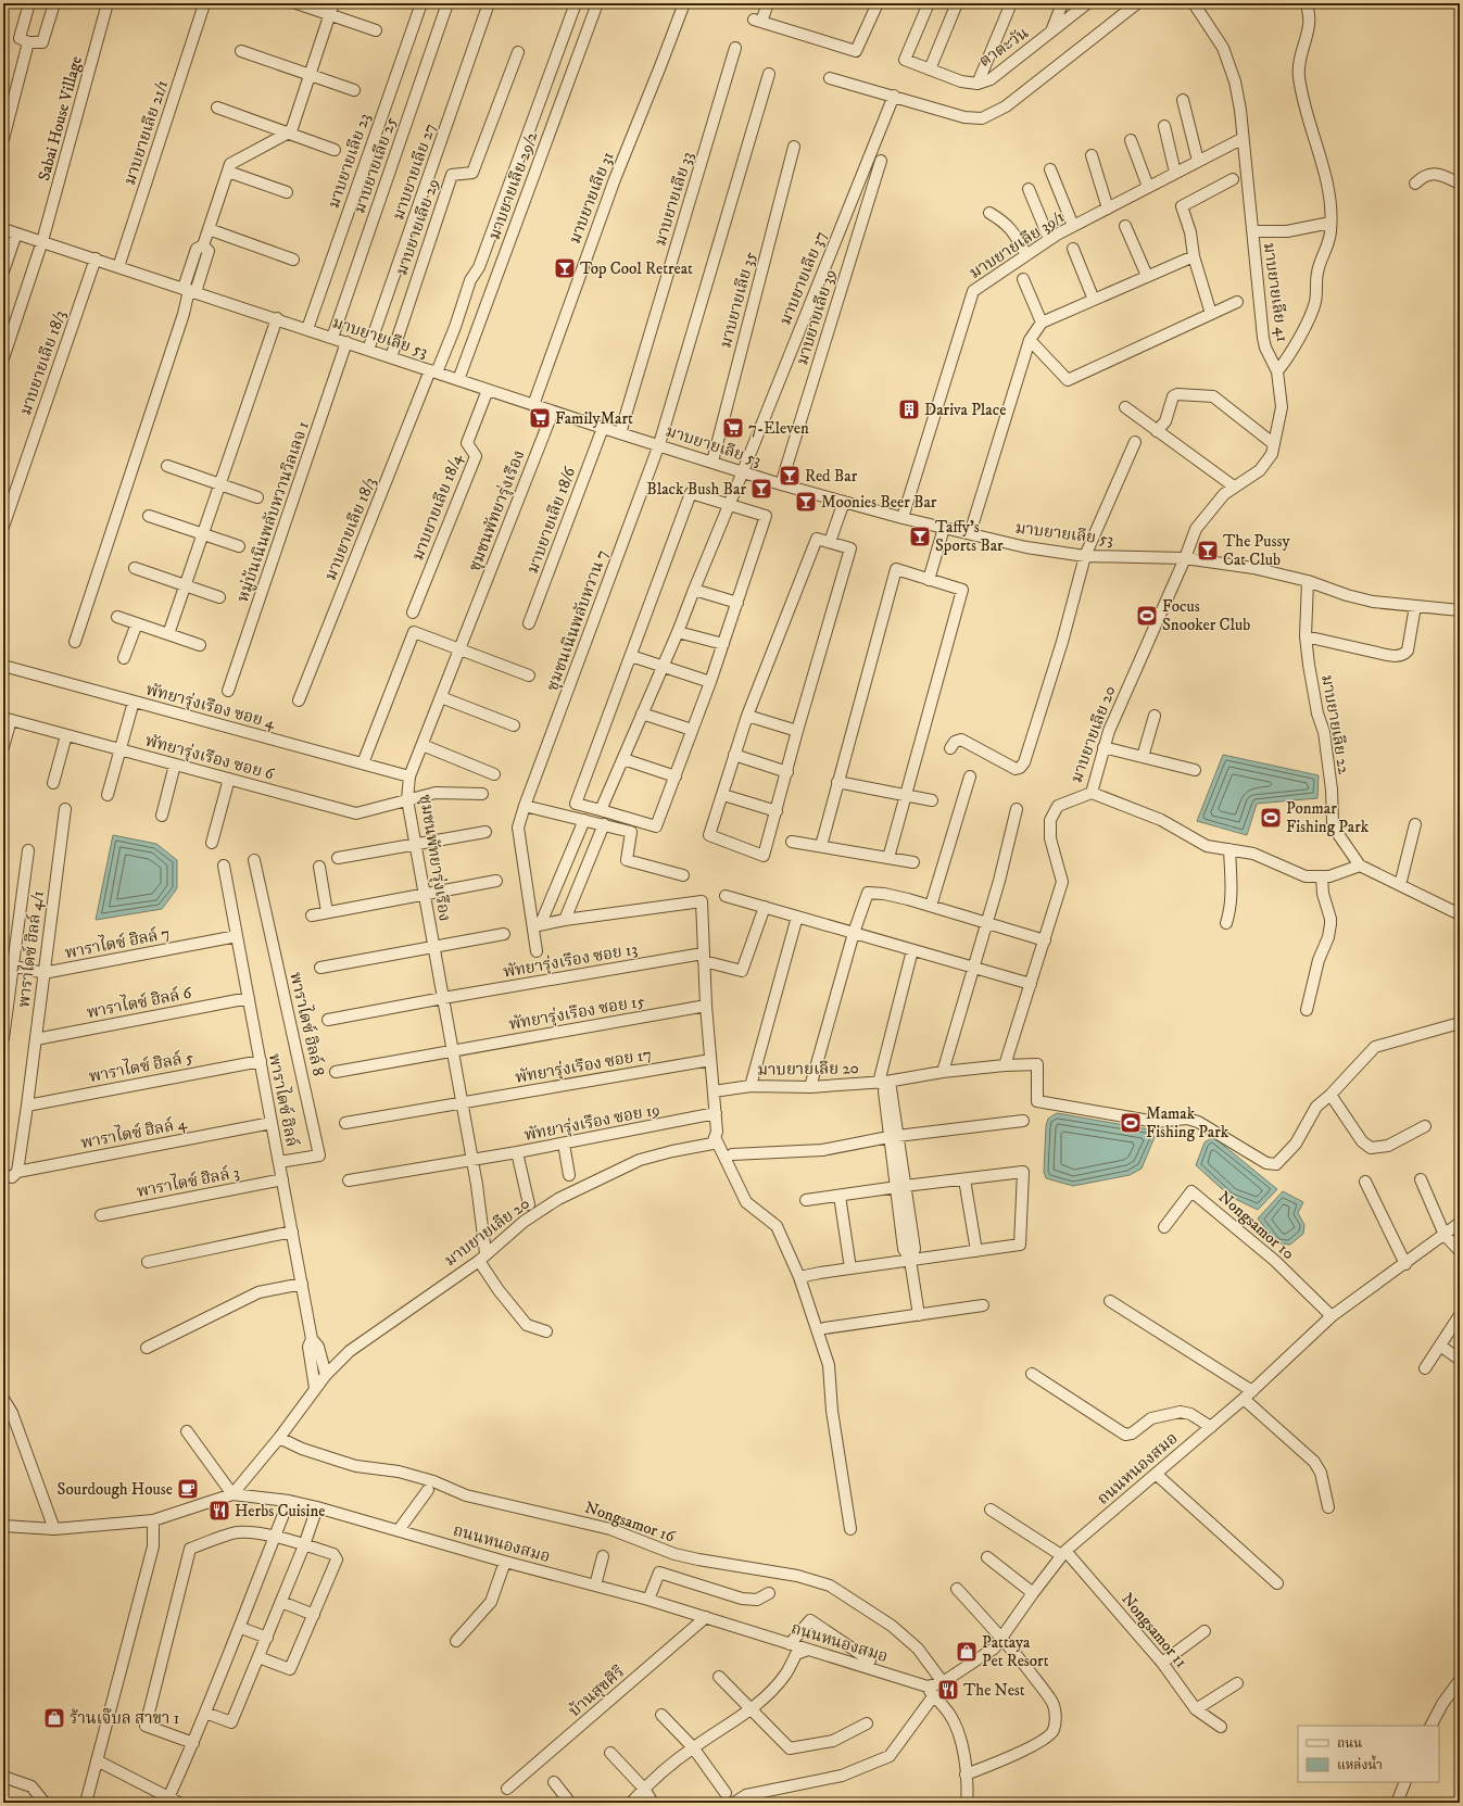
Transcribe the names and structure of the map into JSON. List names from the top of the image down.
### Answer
{
  "streets": {
    "street": [
      "ตาตะวัน",
      "Sabai House Village",
      "มาบยายเลีย 21/1",
      "มาบยายเลีย 23",
      "มาบยายเลีย 25",
      "มาบยายเลีย 27",
      "มาบยายเลีย 29/2",
      "มาบยายเลีย 31",
      "มาบยายเลีย 33",
      "มาบยายเลีย 29",
      "มาบยายเลีย 39/1",
      "มาบยายเลีย 37",
      "มาบยายเลีย 41",
      "มาบยายเลีย 35",
      "มาบยายเลีย 39",
      "มาบยายเลีย 53",
      "มาบยายเลีย 18/3",
      "มาบยายเลีย 18/4",
      "ชุมชนพัทยารุ่งเรือง",
      "หมู่บ้นเนินพลับหวานวิลเลจ 1",
      "มาบยายเลีย 18/6",
      "ชุมชนเนินพลับหวาน 7",
      "พัทยารุ่งเรือง ซอย 4",
      "มาบยายเลีย 22",
      "มาบยายเลีย 20",
      "พัทยารุ่งเรือง ซอย 6",
      "พาราไดซ์ ฮิลล์ 7",
      "พาราไดซ์ ฮิลล์ 4/1",
      "พัทยารุ่งเรือง ซอย 13",
      "พาราไดซ์ ฮิลล์ 6",
      "พัทยารุ่งเรือง ซอย 15",
      "พาราไดซ์ ฮิลล์ 8",
      "พัทยารุ่งเรือง ซอย 17",
      "พาราไดซ์ ฮิลล์ 5",
      "พาราไดซ์ ฮิลล์",
      "พัทยารุ่งเรือง ซอย 19",
      "พาราไดซ์ ฮิลล์ 4",
      "พาราไดซ์ ฮิลล์ 3",
      "Nongsamor 10",
      "ถนนหนองสมอ",
      "Nongsamor 16",
      "Nongsamor 11",
      "บ้านสุขศิริ"
    ]
  },
  "crossings": [
    ["Sabai House Village", "มาบยายเลีย 53"],
    ["มาบยายเลีย 21/1", "มาบยายเลีย 53"],
    ["มาบยายเลีย 23", "มาบยายเลีย 53"],
    ["มาบยายเลีย 25", "มาบยายเลีย 53"],
    ["มาบยายเลีย 27", "มาบยายเลีย 53"],
    ["มาบยายเลีย 29/2", "มาบยายเลีย 53"],
    ["มาบยายเลีย 31", "มาบยายเลีย 53"],
    ["มาบยายเลีย 33", "มาบยายเลีย 53"],
    ["มาบยายเลีย 29", "มาบยายเลีย 53"],
    ["มาบยายเลีย 39/1", "มาบยายเลีย 41"],
    ["มาบยายเลีย 39/1", "มาบยายเลีย 53"],
    ["มาบยายเลีย 37", "มาบยายเลีย 53"],
    ["มาบยายเลีย 41", "มาบยายเลีย 53"],
    ["มาบยายเลีย 41", "มาบยายเลีย 20"],
    ["มาบยายเลีย 35", "มาบยายเลีย 53"],
    ["มาบยายเลีย 39", "มาบยายเลีย 53"],
    ["มาบยายเลีย 53", "มาบยายเลีย 18/3"],
    ["มาบยายเลีย 53", "มาบยายเลีย 18/4"],
    ["มาบยายเลีย 53", "ชุมชนพัทยารุ่งเรือง"],
    ["มาบยายเลีย 53", "หมู่บ้นเนินพลับหวานวิลเลจ 1"],
    ["มาบยายเลีย 53", "มาบยายเลีย 18/6"],
    ["มาบยายเลีย 53", "ชุมชนเนินพลับหวาน 7"],
    ["มาบยายเลีย 53", "มาบยายเลีย 22"],
    ["มาบยายเลีย 53", "มาบยายเลีย 20"],
    ["ชุมชนพัทยารุ่งเรือง", "พัทยารุ่งเรือง ซอย 4"],
    ["ชุมชนพัทยารุ่งเรือง", "มาบยายเลีย 20"],
    ["ชุมชนพัทยารุ่งเรือง", "พัทยารุ่งเรือง ซอย 6"],
    ["ชุมชนพัทยารุ่งเรือง", "พัทยารุ่งเรือง ซอย 13"],
    ["ชุมชนพัทยารุ่งเรือง", "พัทยารุ่งเรือง ซอย 15"],
    ["ชุมชนพัทยารุ่งเรือง", "พัทยารุ่งเรือง ซอย 17"],
    ["ชุมชนพัทยารุ่งเรือง", "พัทยารุ่งเรือง ซอย 19"],
    ["มาบยายเลีย 20", "พาราไดซ์ ฮิลล์"],
    ["มาบยายเลีย 20", "ถนนหนองสมอ"],
    ["มาบยายเลีย 20", "Nongsamor 16"],
    ["พาราไดซ์ ฮิลล์ 7", "พาราไดซ์ ฮิลล์ 4/1"],
    ["พาราไดซ์ ฮิลล์ 7", "พาราไดซ์ ฮิลล์"],
    ["พาราไดซ์ ฮิลล์ 4/1", "พาราไดซ์ ฮิลล์ 6"],
    ["พาราไดซ์ ฮิลล์ 4/1", "พาราไดซ์ ฮิลล์ 5"],
    ["พาราไดซ์ ฮิลล์ 4/1", "พาราไดซ์ ฮิลล์ 4"],
    ["พาราไดซ์ ฮิลล์ 6", "พาราไดซ์ ฮิลล์"],
    ["พาราไดซ์ ฮิลล์ 8", "พาราไดซ์ ฮิลล์"],
    ["พาราไดซ์ ฮิลล์ 5", "พาราไดซ์ ฮิลล์"],
    ["พาราไดซ์ ฮิลล์", "พาราไดซ์ ฮิลล์ 4"],
    ["พาราไดซ์ ฮิลล์", "พาราไดซ์ ฮิลล์ 3"],
    ["Nongsamor 10", "ถนนหนองสมอ"],
    ["ถนนหนองสมอ", "Nongsamor 16"],
    ["ถนนหนองสมอ", "Nongsamor 11"],
    ["ถนนหนองสมอ", "บ้านสุขศิริ"]
  ],
  "places": {
    "bar": [
      "Top Cool Retreat",
      "Red Bar",
      "Black Bush Bar",
      "Moonies Beer Bar",
      "Taffy's Sports Bar",
      "The Pussy Cat Club"
    ],
    "building": ["Dariva Place"],
    "supermarket": ["FamilyMart", "7-Eleven"],
    "sports": ["Focus Snooker Club", "Ponmar Fishing Park", "Mamak Fishing Park"],
    "cafe": ["Sourdough House"],
    "restaurant": ["Herbs Cuisine", "The Nest"],
    "shop": ["Pattaya Pet Resort", "ร้านเจ๊บล สาขา 1"]
  },
  "legend": ["ถนน", "แหล่งน้ำ"]
}
